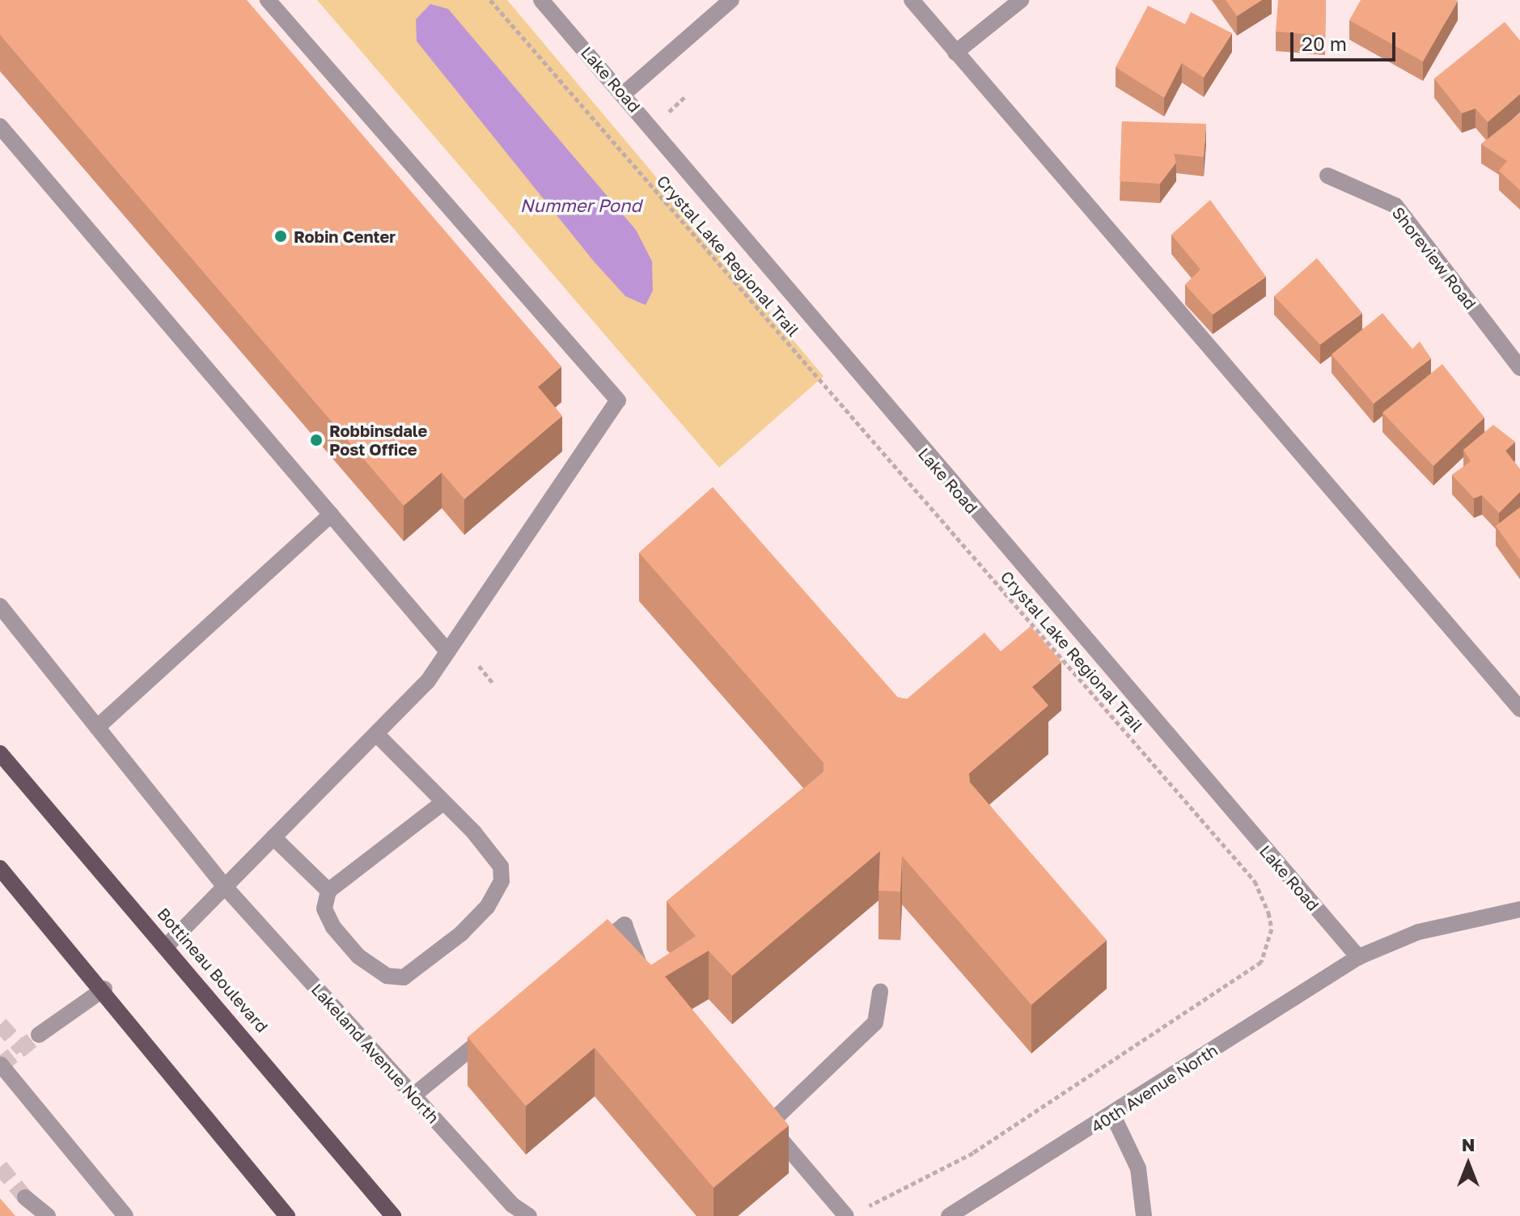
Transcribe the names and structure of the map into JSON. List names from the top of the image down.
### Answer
{
  "streets": {
    "main road": ["Bottineau Boulevard"],
    "street": [
      "Lake Road",
      "Shoreview Road",
      "Lakeland Avenue North",
      "40th Avenue North"
    ],
    "path": ["Crystal Lake Regional Trail"]
  },
  "crossings": [
    ["Lake Road", "40th Avenue North"]
  ],
  "water": ["Nummer Pond"],
  "places": ["Robin Center", "Robbinsdale Post Office"],
  "scale_bar": "20 m",
  "north": "top"
}
